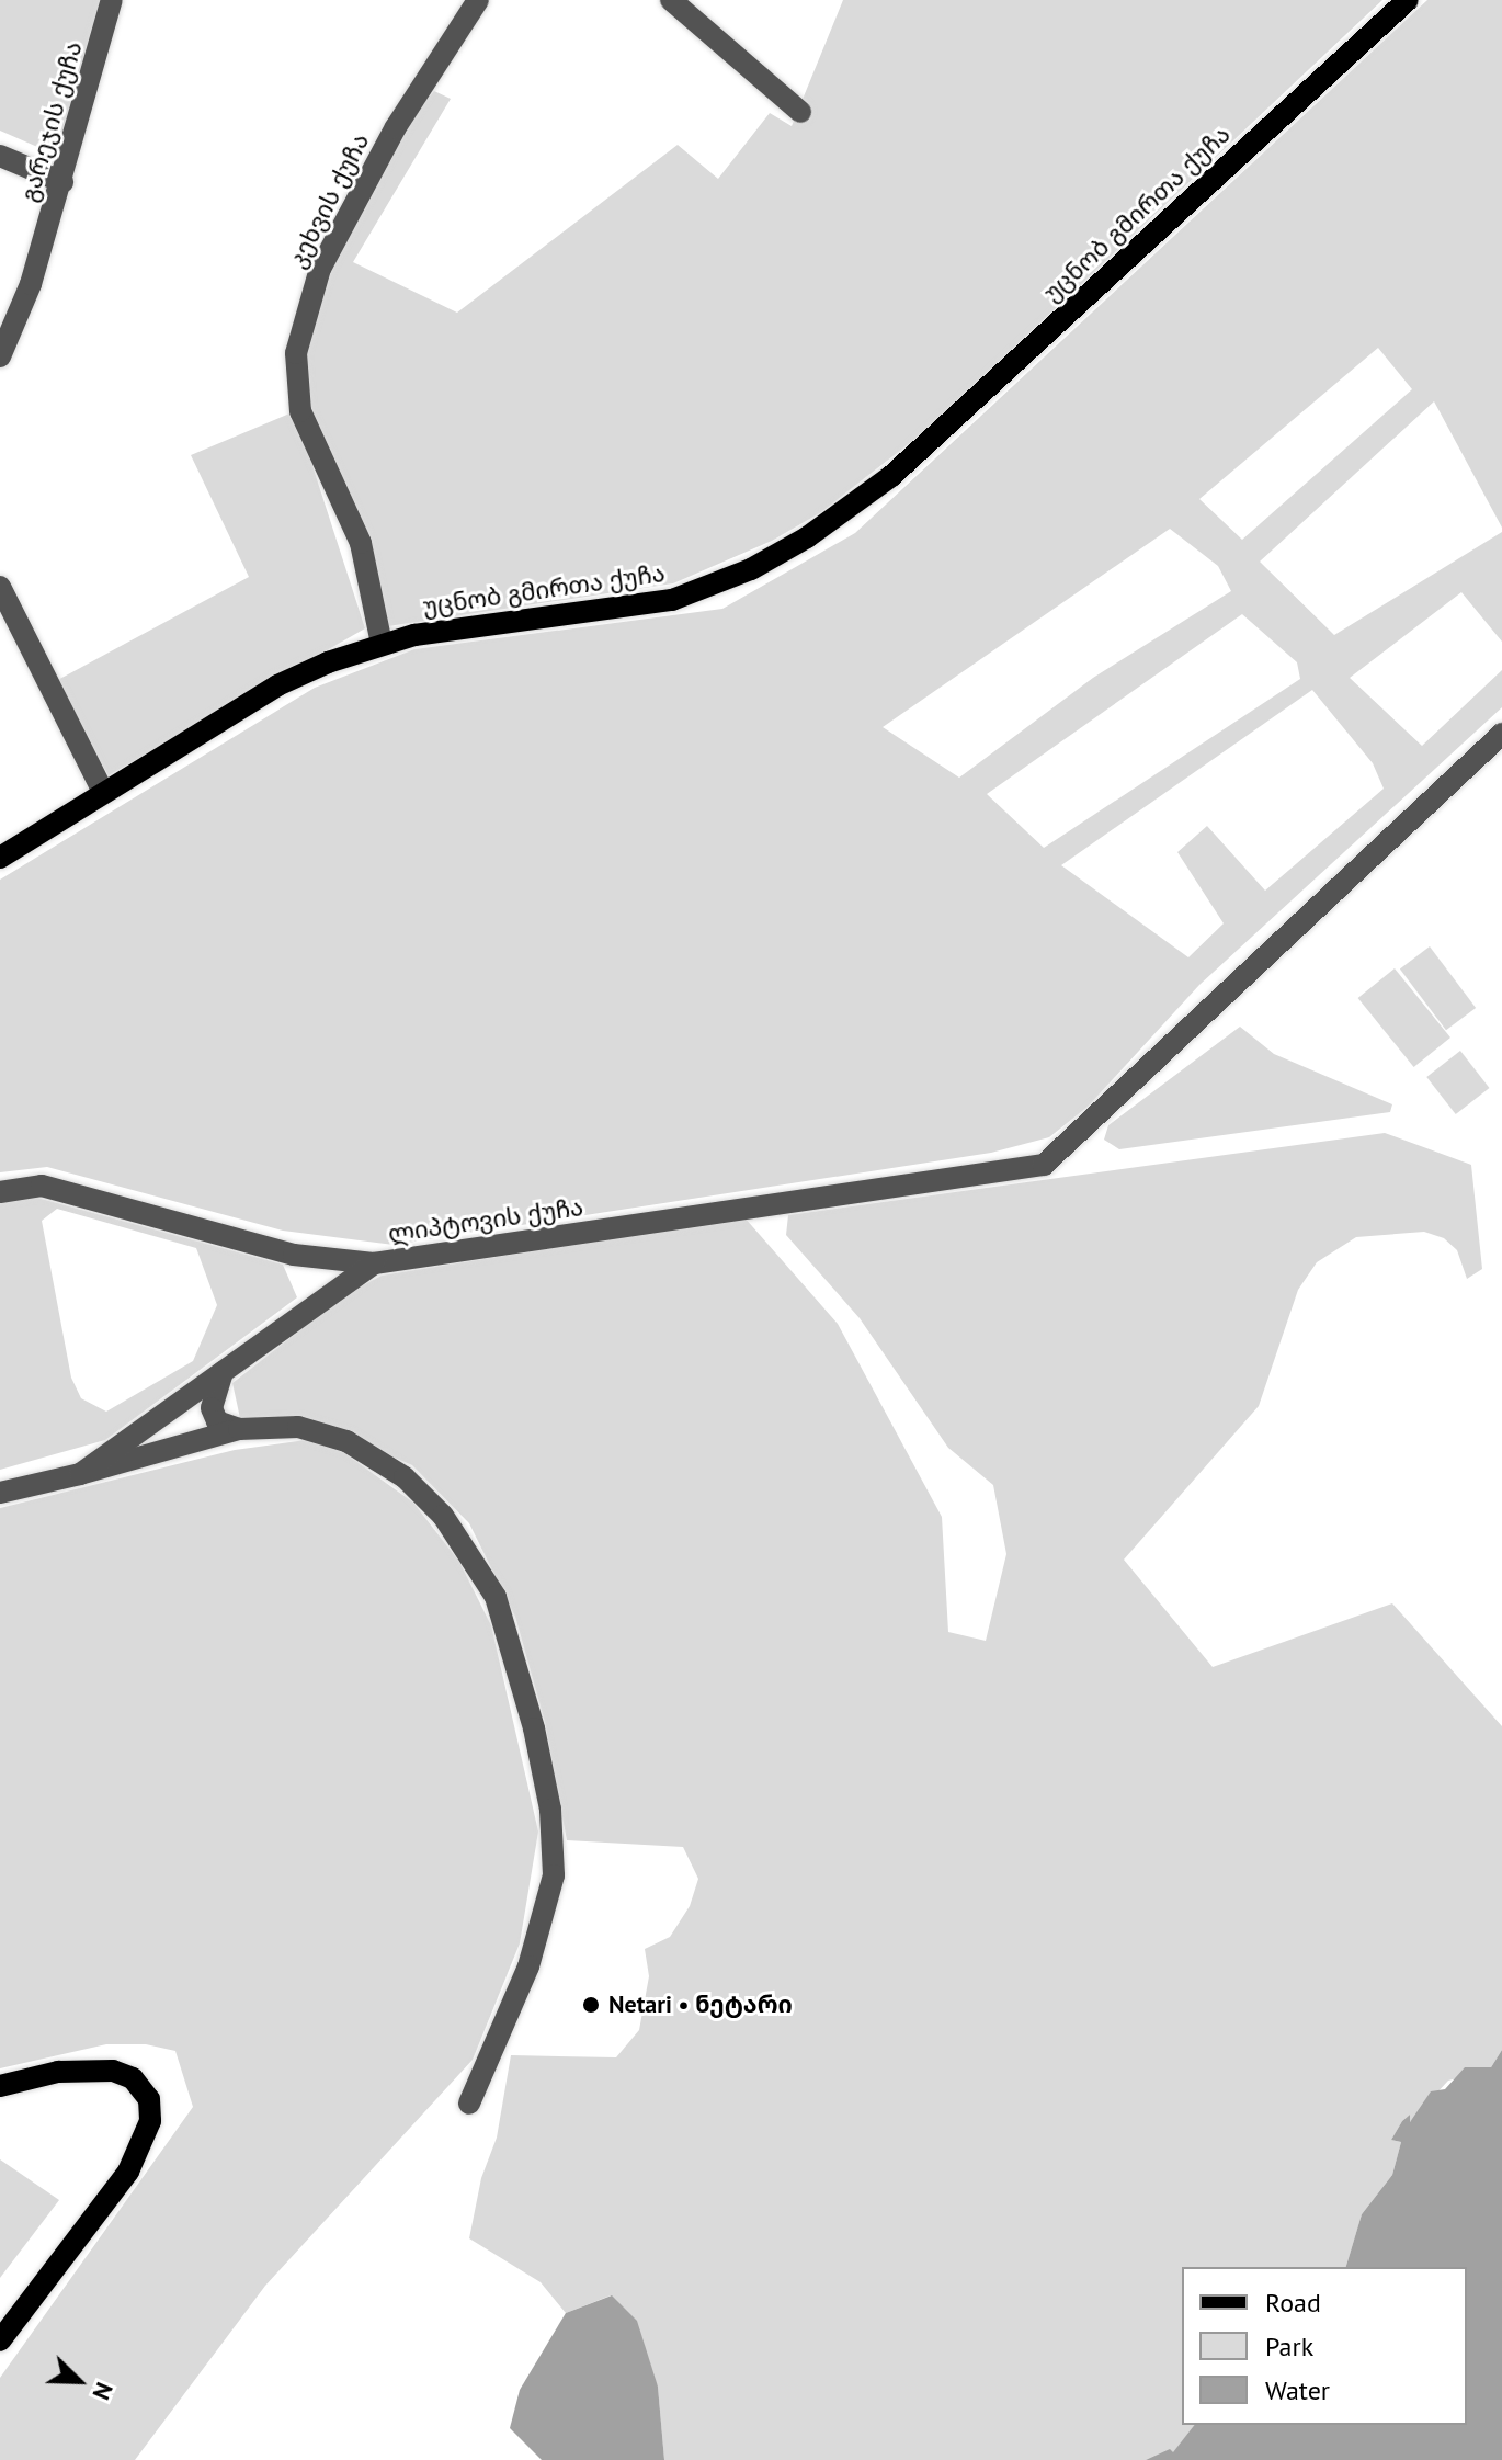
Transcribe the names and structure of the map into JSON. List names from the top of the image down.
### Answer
{
  "streets": {
    "main road": ["უცნობ გმირთა ქუჩა"],
    "street": ["გარეჯის ქუჩა", "კეხვის ქუჩა", "ლიპტოვის ქუჩა"]
  },
  "crossings": [
    ["კეხვის ქუჩა", "უცნობ გმირთა ქუჩა"]
  ],
  "places": ["Netari • ნეტარი"],
  "legend": ["Road", "Park", "Water"],
  "north": "bottom right"
}
